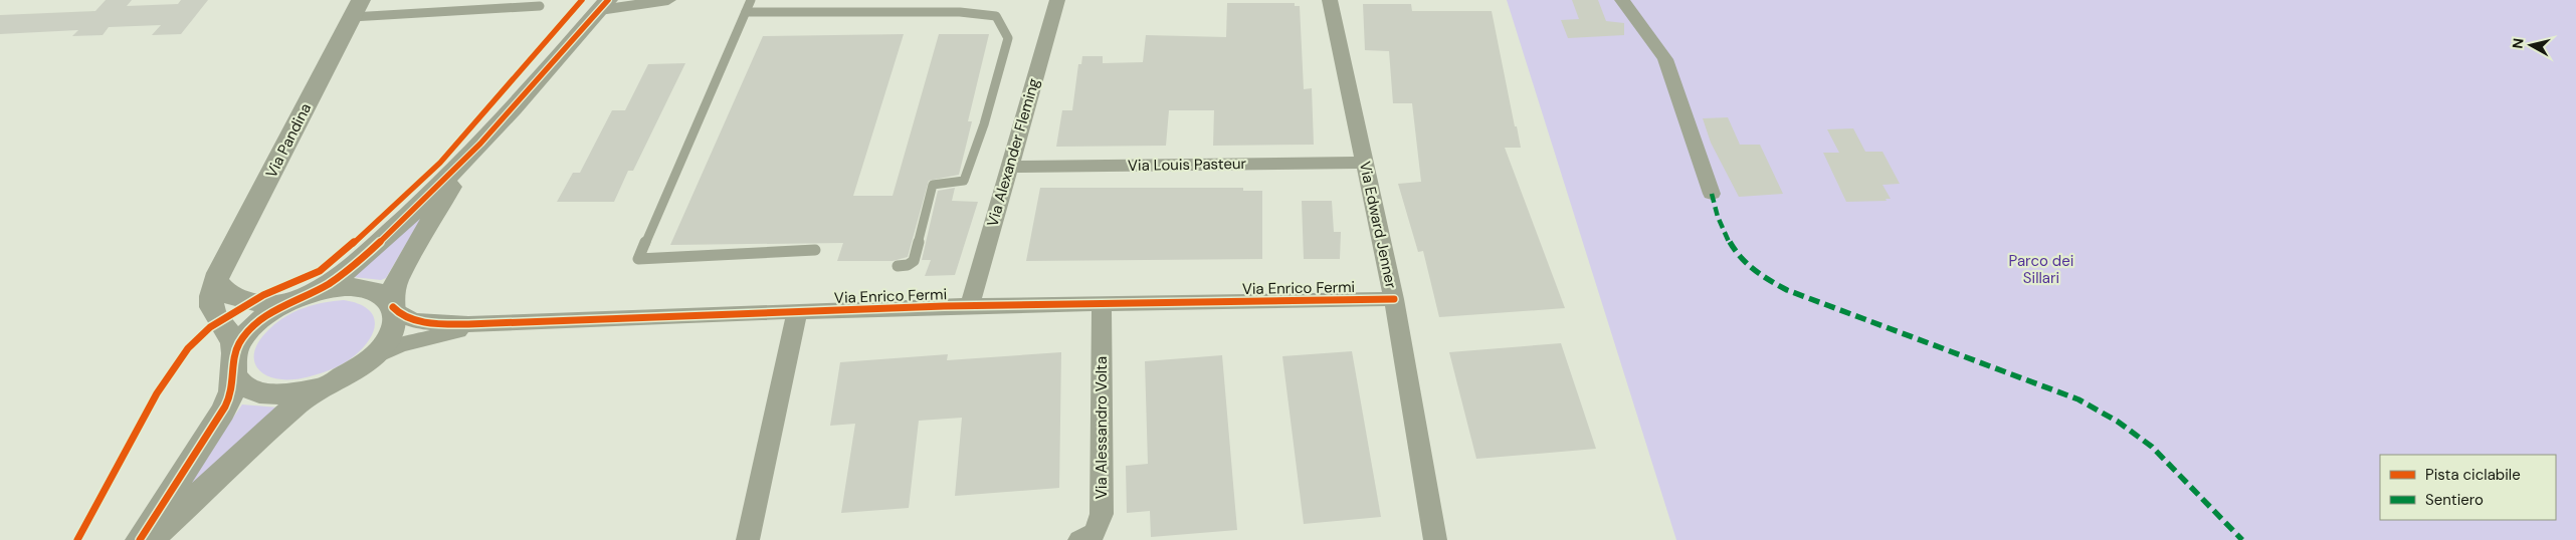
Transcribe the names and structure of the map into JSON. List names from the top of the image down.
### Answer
{
  "streets": {
    "street": [
      "Via Pandina",
      "Via Alexander Fleming",
      "Via Louis Pasteur",
      "Via Edward Jenner",
      "Via Enrico Fermi",
      "Via Alessandro Volta"
    ]
  },
  "crossings": [
    ["Via Alexander Fleming", "Via Louis Pasteur"],
    ["Via Alexander Fleming", "Via Enrico Fermi"],
    ["Via Louis Pasteur", "Via Edward Jenner"],
    ["Via Edward Jenner", "Via Enrico Fermi"],
    ["Via Enrico Fermi", "Via Alessandro Volta"]
  ],
  "parks": ["Parco dei Sillari"],
  "legend": ["Pista ciclabile", "Sentiero"],
  "north": "left"
}
